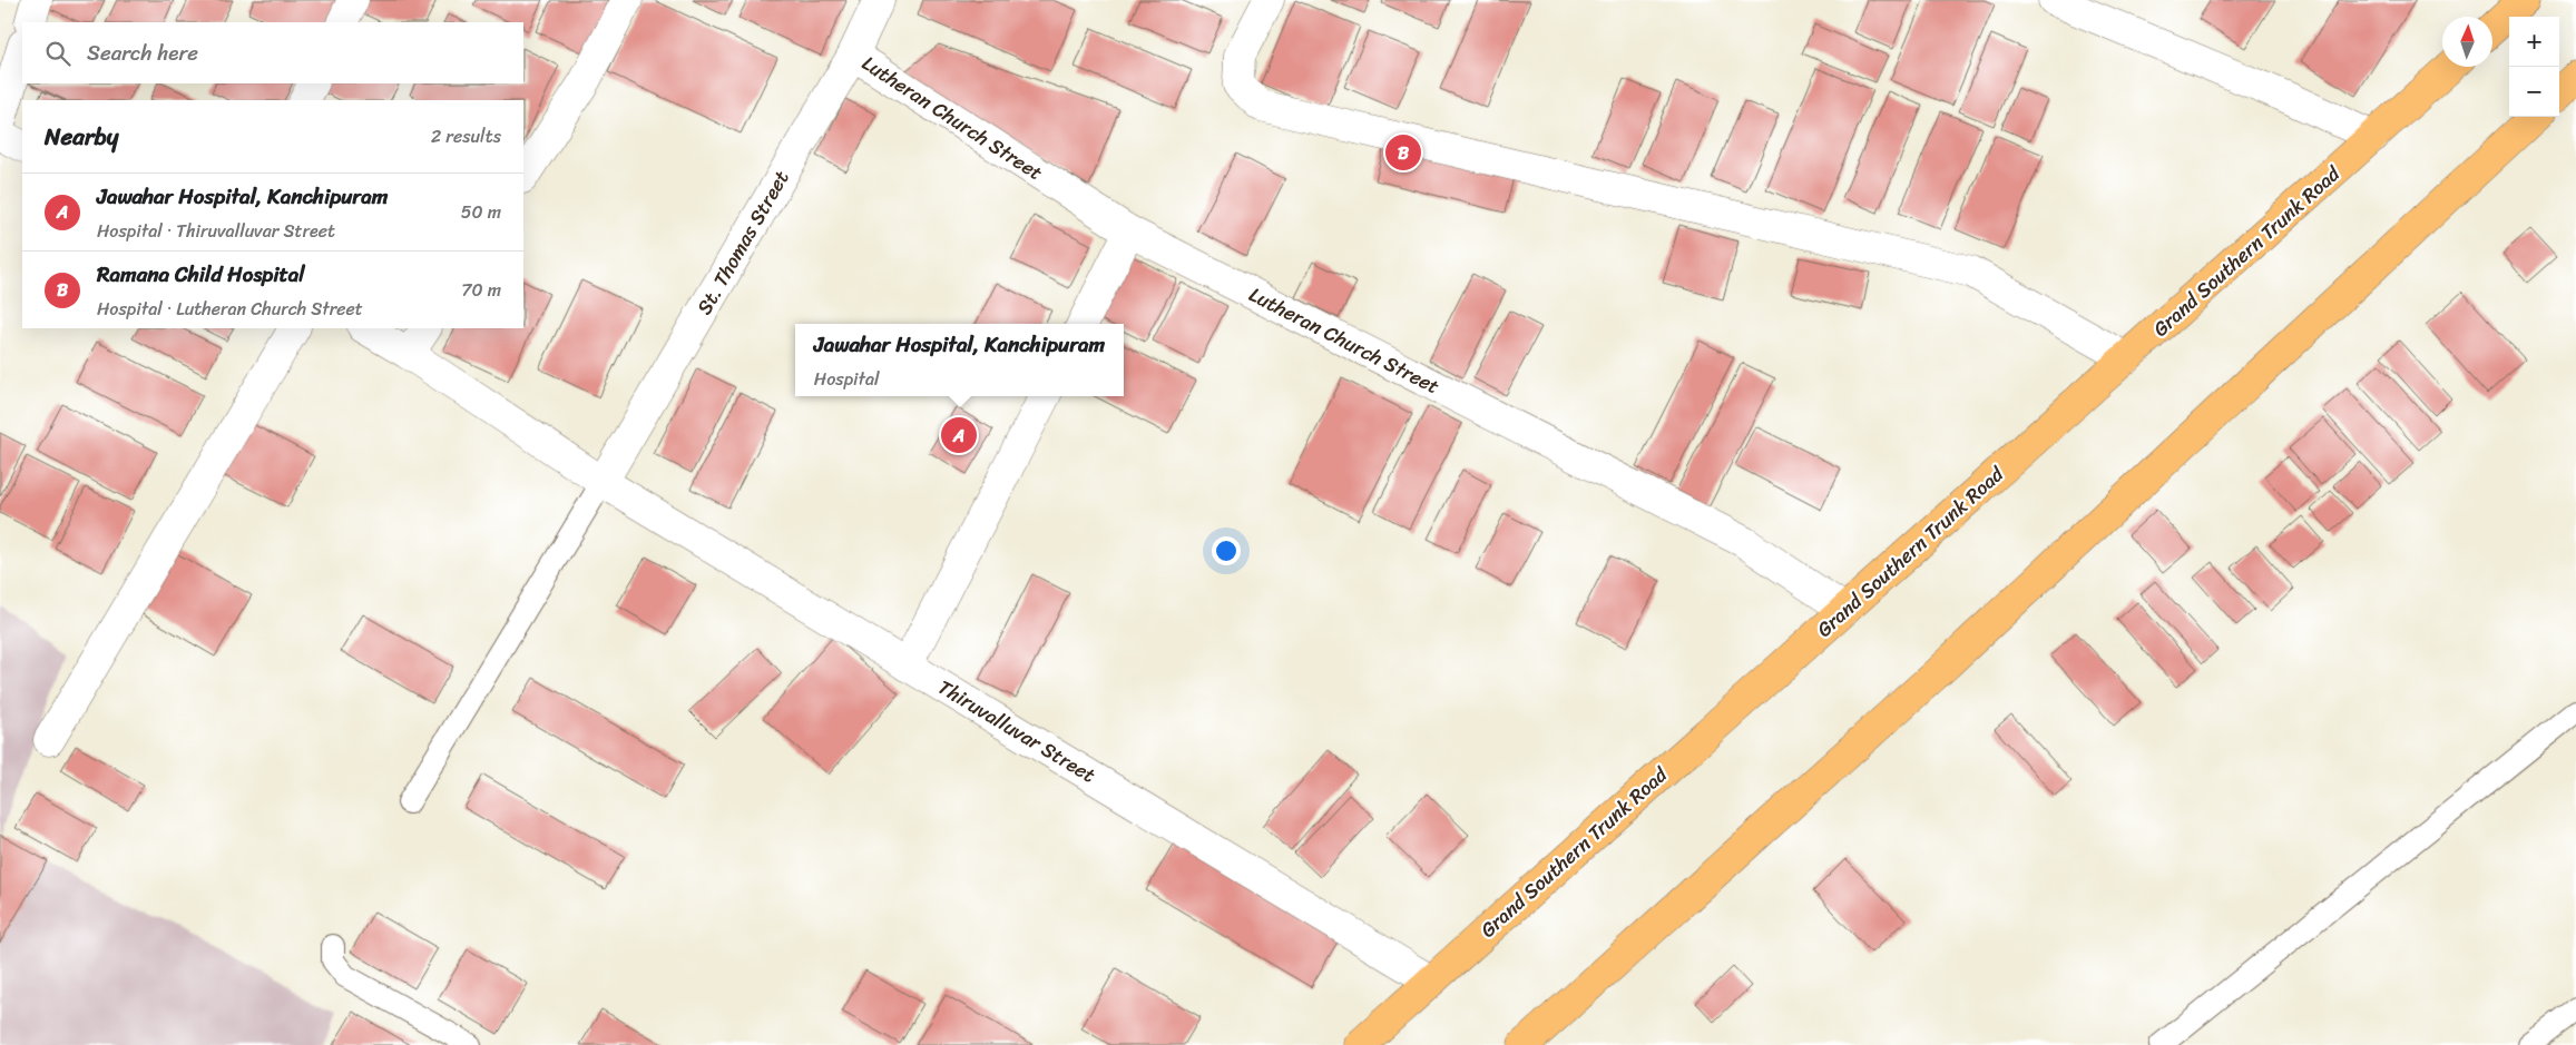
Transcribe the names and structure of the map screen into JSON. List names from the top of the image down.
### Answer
{
  "streets": {
    "main road": ["Grand Southern Trunk Road"],
    "street": ["Lutheran Church Street", "St. Thomas Street", "Thiruvalluvar Street"]
  },
  "crossings": [
    ["Lutheran Church Street", "St. Thomas Street"],
    ["Lutheran Church Street", "Grand Southern Trunk Road"],
    ["St. Thomas Street", "Thiruvalluvar Street"],
    ["Grand Southern Trunk Road", "Thiruvalluvar Street"]
  ],
  "north": "top",
  "page": {
    "map_buttons": ["+", "−"],
    "search": "Search here",
    "heading": ["Nearby", "2 results"],
    "pins": ["B", "A"],
    "list": [
      {
        "mark": "A",
        "name": "Jawahar Hospital, Kanchipuram",
        "note": "Hospital · Thiruvalluvar Street",
        "value": "50 m"
      },
      {
        "mark": "B",
        "name": "Ramana Child Hospital",
        "note": "Hospital · Lutheran Church Street",
        "value": "70 m"
      }
    ],
    "popup": ["Jawahar Hospital, Kanchipuram", "Hospital"]
  }
}
